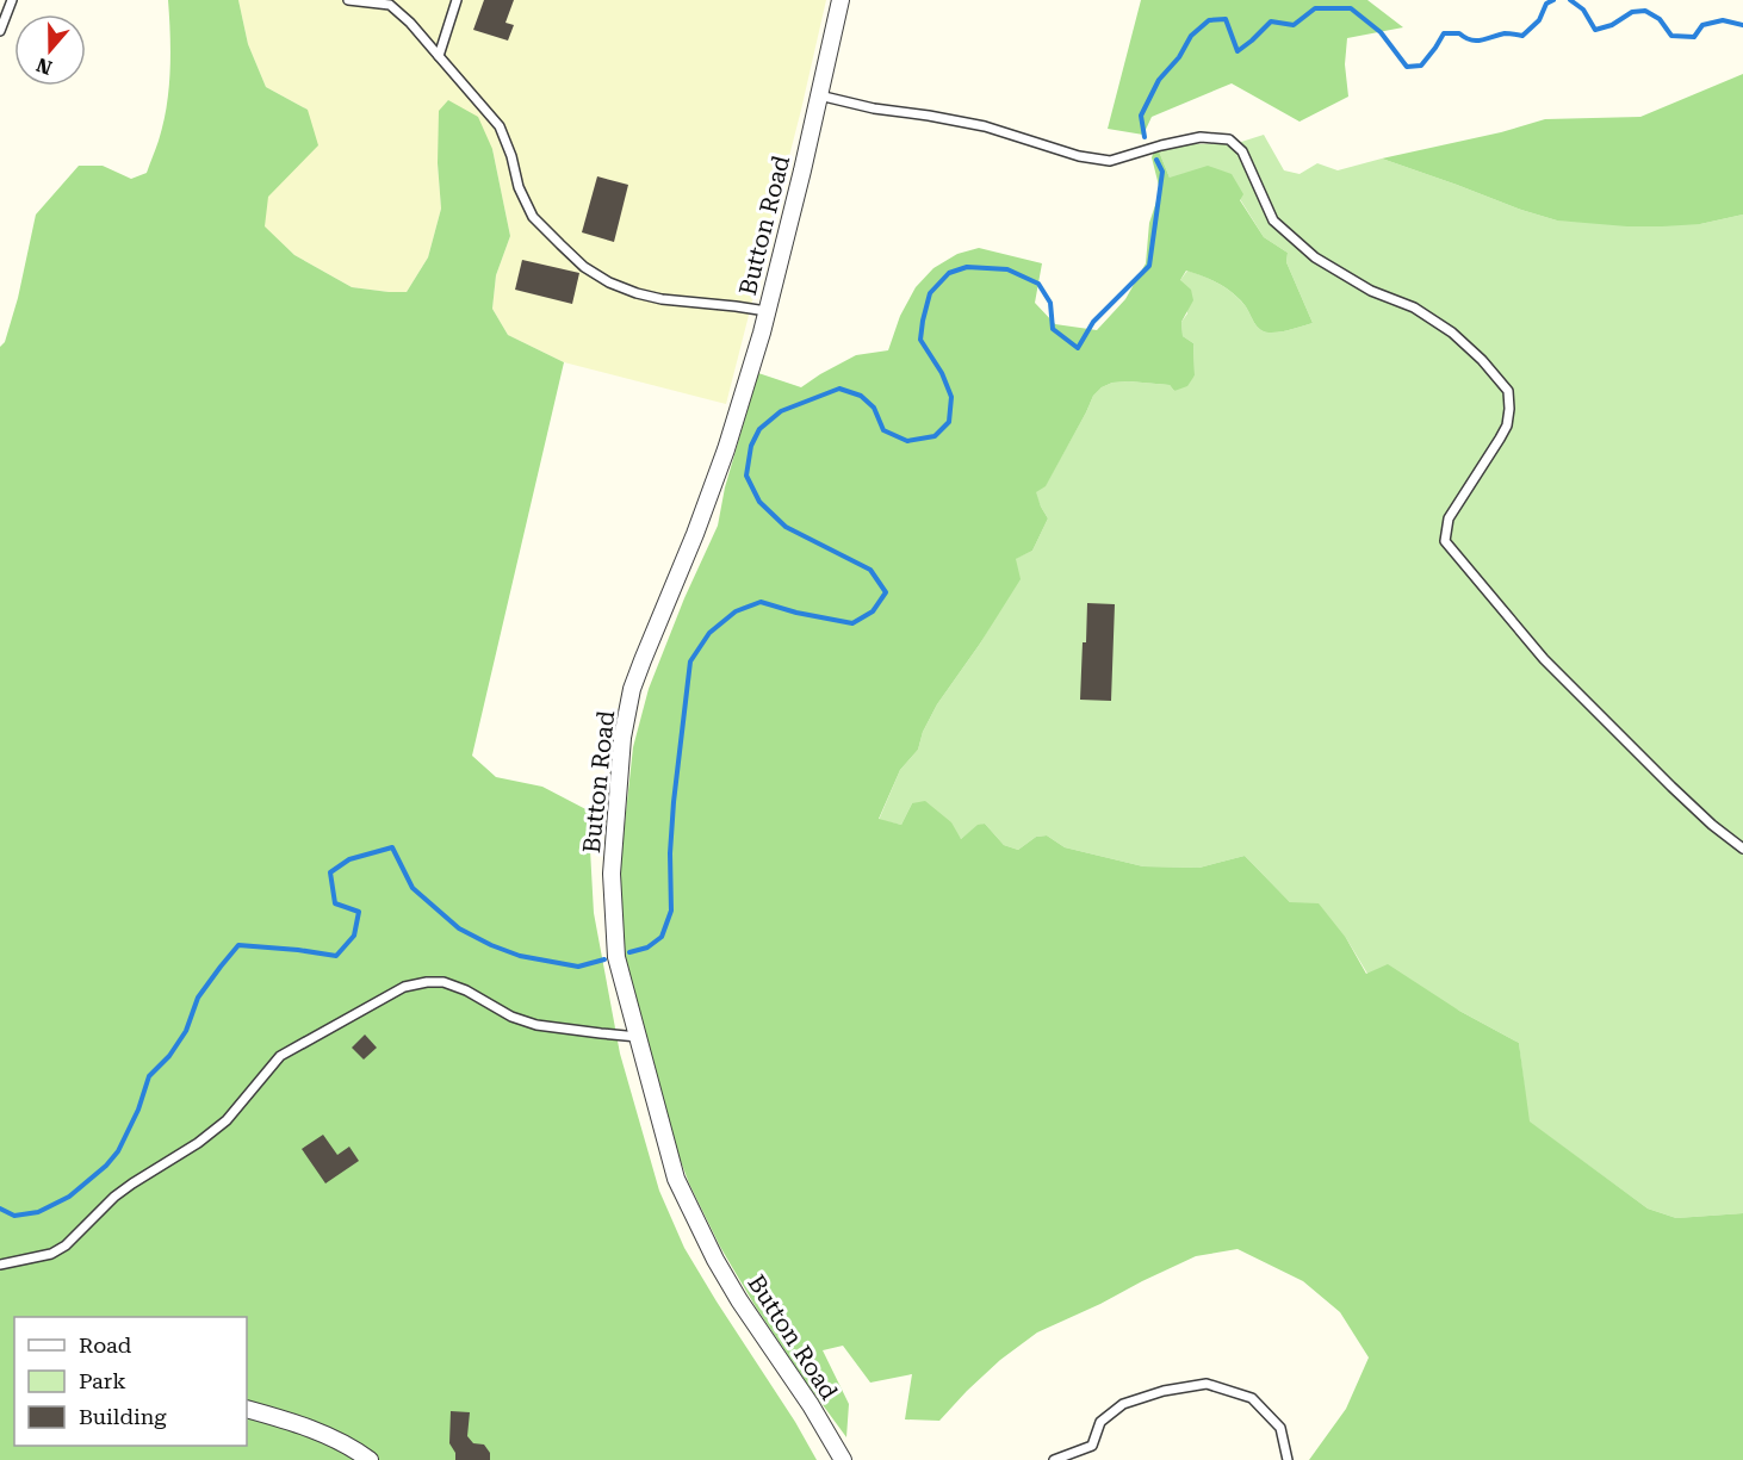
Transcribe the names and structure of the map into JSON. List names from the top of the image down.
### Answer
{
  "streets": {
    "street": ["Button Road"]
  },
  "legend": ["Road", "Park", "Building"],
  "north": "bottom"
}
